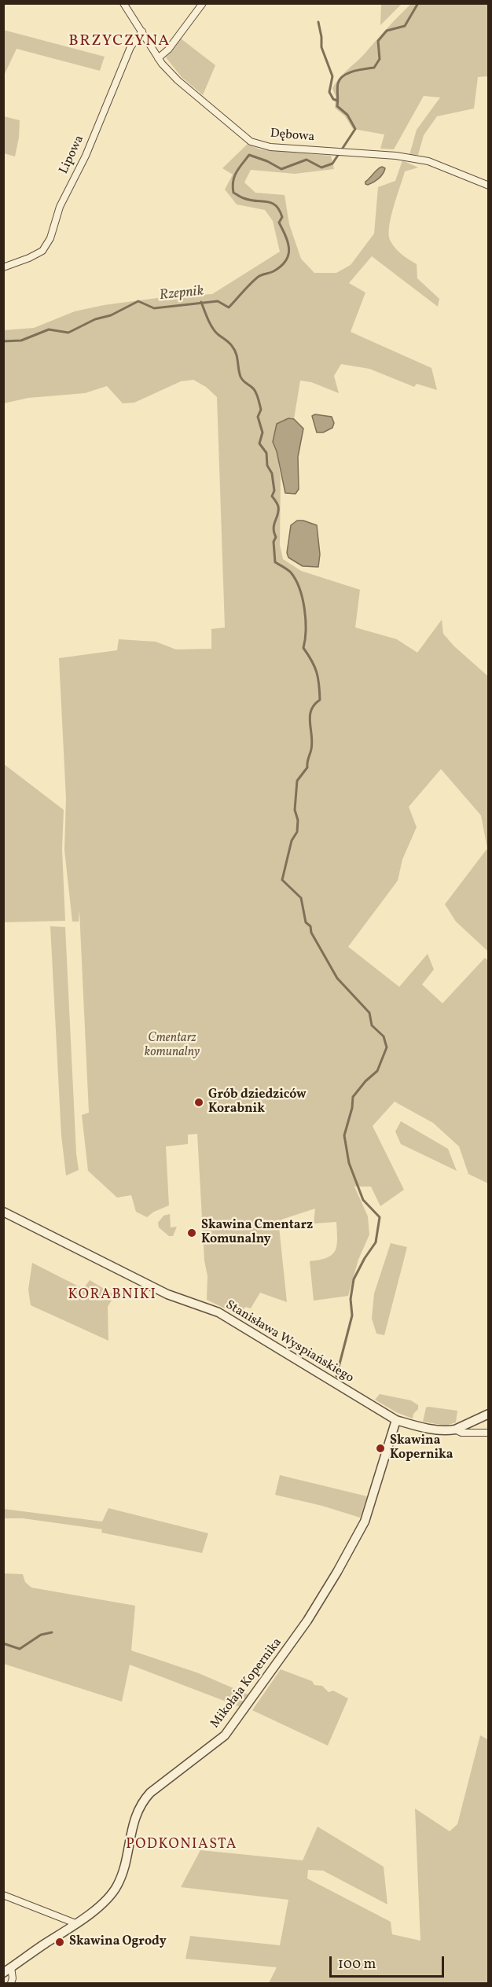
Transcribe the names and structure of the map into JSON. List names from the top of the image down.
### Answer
{
  "streets": {
    "street": [
      "Dębowa",
      "Lipowa",
      "Stanisława Wyspiańskiego",
      "Mikołaja Kopernika"
    ]
  },
  "crossings": [
    ["Dębowa", "Lipowa"],
    ["Stanisława Wyspiańskiego", "Mikołaja Kopernika"]
  ],
  "districts": ["BRZYCZYNA", "KORABNIKI", "PODKONIASTA"],
  "water": ["Rzepnik"],
  "parks": ["Cmentarz komunalny"],
  "places": [
    "Grób dziedziców Korabnik",
    "Skawina Cmentarz Komunalny",
    "Skawina Kopernika",
    "Skawina Ogrody"
  ],
  "scale_bar": "100 m"
}
